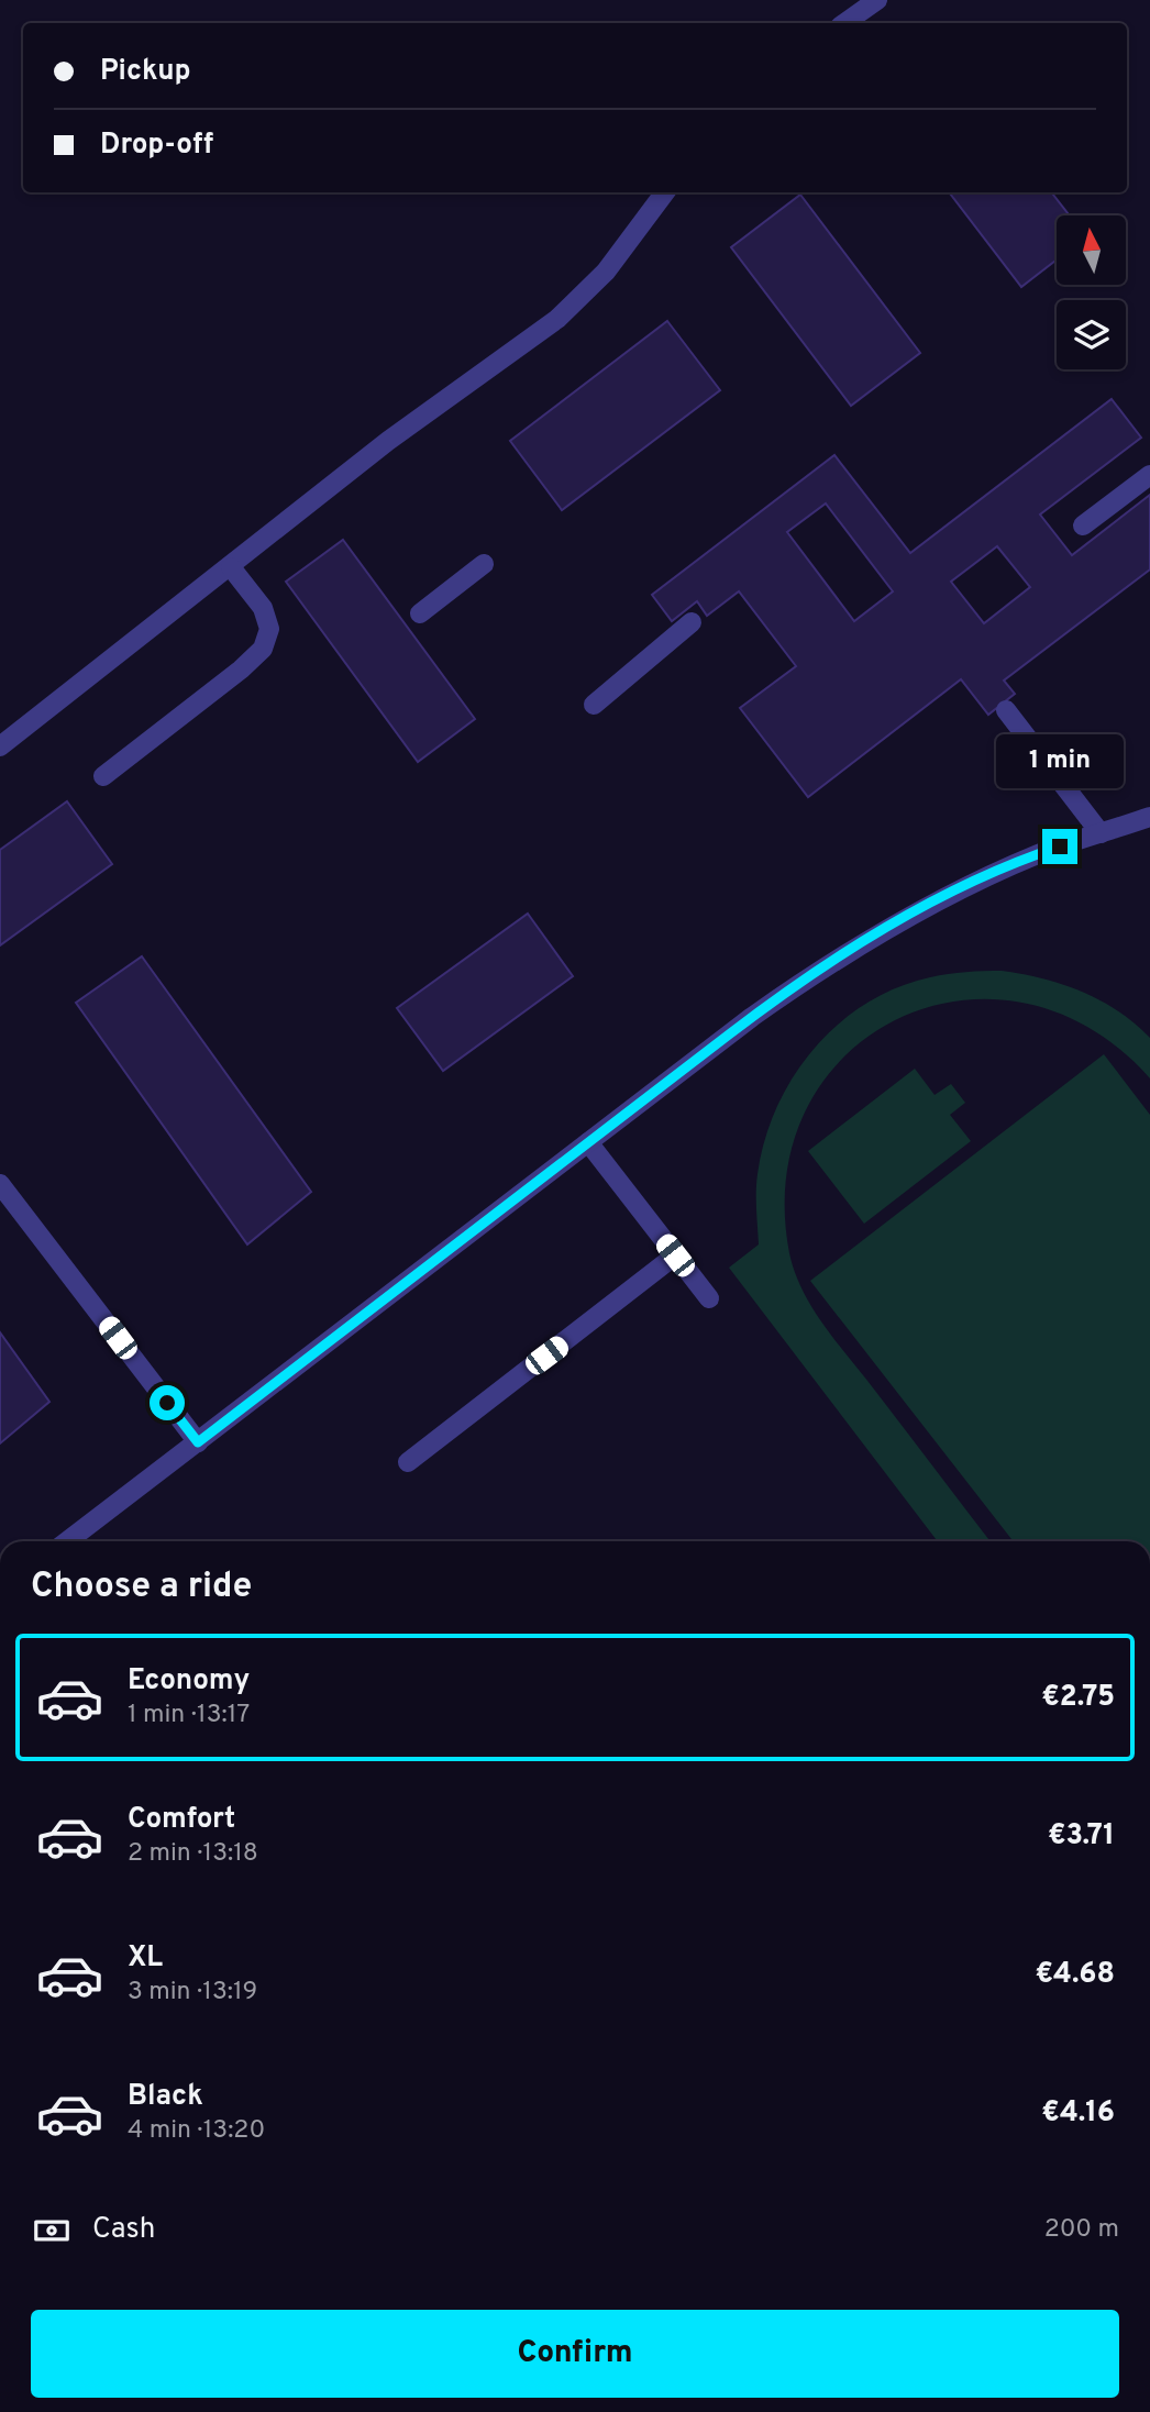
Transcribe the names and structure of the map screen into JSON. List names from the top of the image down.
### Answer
{
  "north": "top",
  "page": {
    "banner": ["Pickup", "Drop-off"],
    "bubble": "1 min",
    "heading": "Choose a ride",
    "list": [
      {
        "name": "Economy",
        "note": "1 min · 13:17",
        "value": "€2.75"
      },
      {
        "name": "Comfort",
        "note": "2 min · 13:18",
        "value": "€3.71"
      },
      {
        "name": "XL",
        "note": "3 min · 13:19",
        "value": "€4.68"
      },
      {
        "name": "Black",
        "note": "4 min · 13:20",
        "value": "€4.16"
      }
    ],
    "pay": ["Cash", "200 m"],
    "buttons": "Confirm"
  }
}
